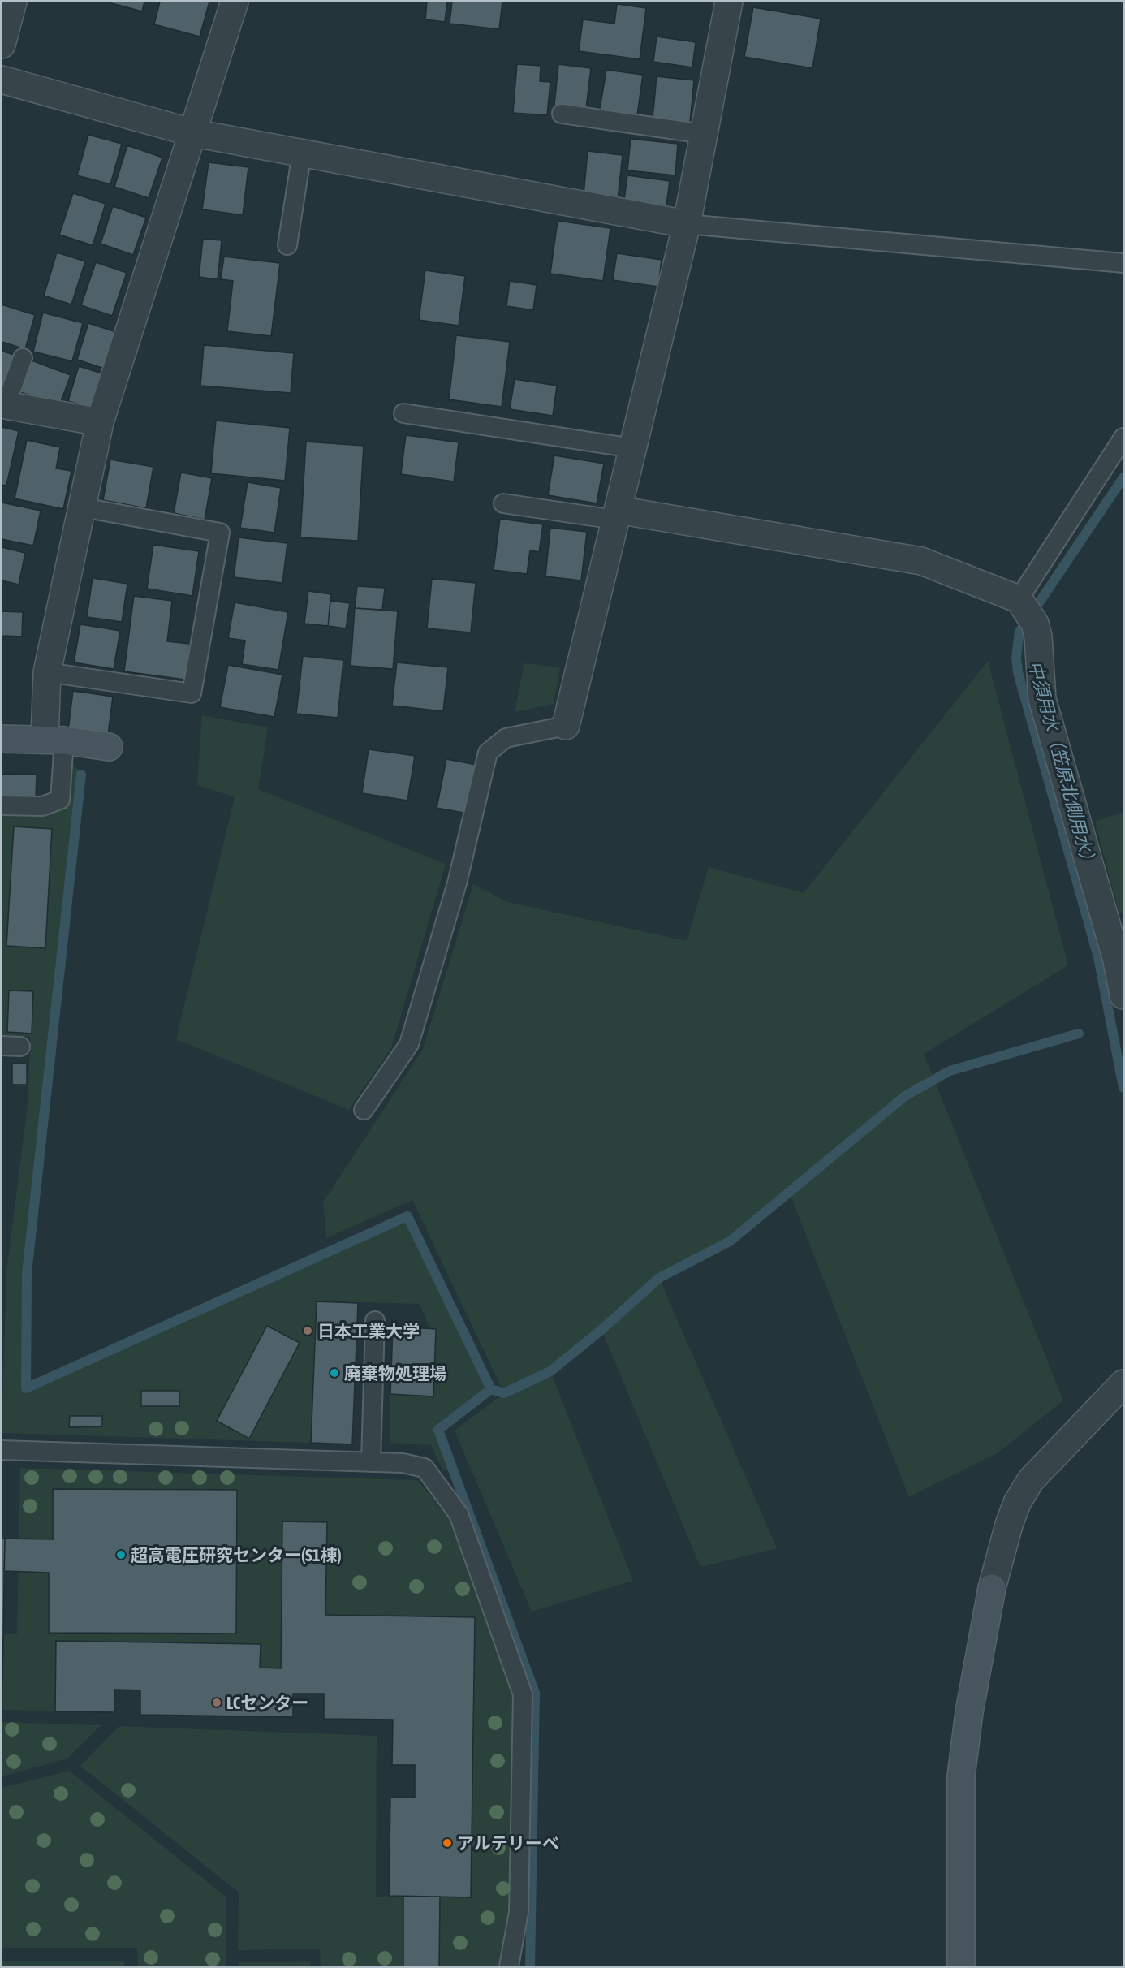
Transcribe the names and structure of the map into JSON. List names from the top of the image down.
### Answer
{
  "water": ["中須用水（笠原北側用水）"],
  "places": [
    "日本工業大学",
    "廃棄物処理場",
    "超高電圧研究センター(S1棟)",
    "LCセンター",
    "アルテリーベ"
  ]
}
